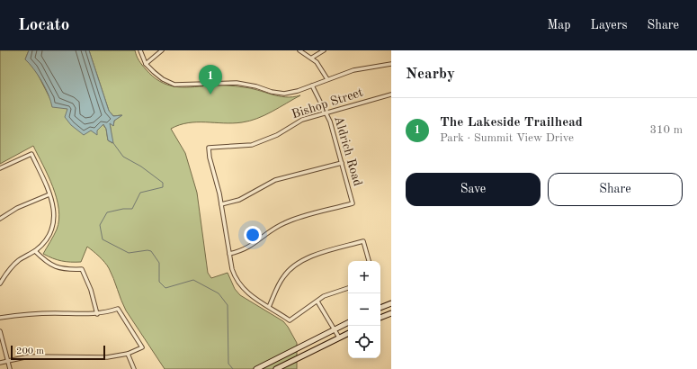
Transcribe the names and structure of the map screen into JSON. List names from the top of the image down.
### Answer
{
  "streets": {
    "street": ["Bishop Street", "Aldrich Road"]
  },
  "crossings": [
    ["Bishop Street", "Aldrich Road"]
  ],
  "scale_bar": "200 m",
  "page": {
    "header": "Locato",
    "nav": ["Map", "Layers", "Share"],
    "heading": "Nearby",
    "pins": "1",
    "list": [
      {
        "mark": "1",
        "name": "The Lakeside Trailhead",
        "note": "Park · Summit View Drive",
        "value": "310 m"
      }
    ],
    "buttons": ["Save", "Share"],
    "map_buttons": ["+", "−"],
    "scale": "200 m"
  }
}
